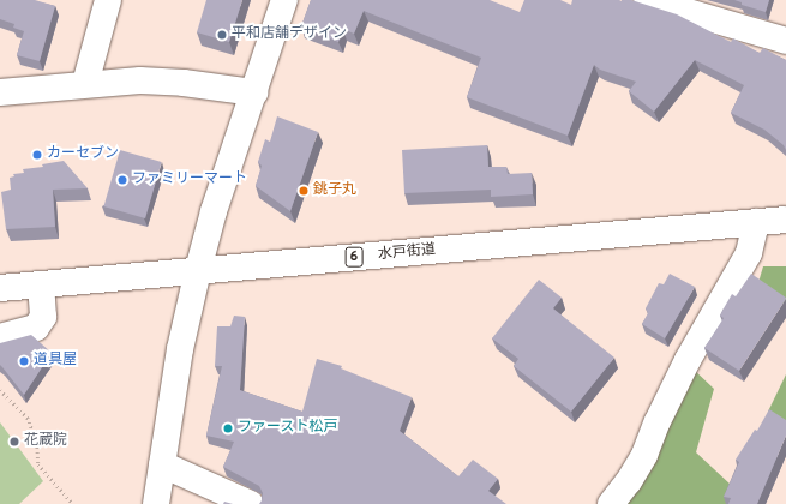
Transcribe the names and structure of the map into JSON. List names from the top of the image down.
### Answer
{
  "streets": {
    "main road": ["水戸街道", "6"]
  },
  "places": [
    "平和店舗デザイン",
    "カーセブン",
    "ファミリーマート",
    "銚子丸",
    "道具屋",
    "ファースト松戸",
    "花蔵院"
  ]
}
